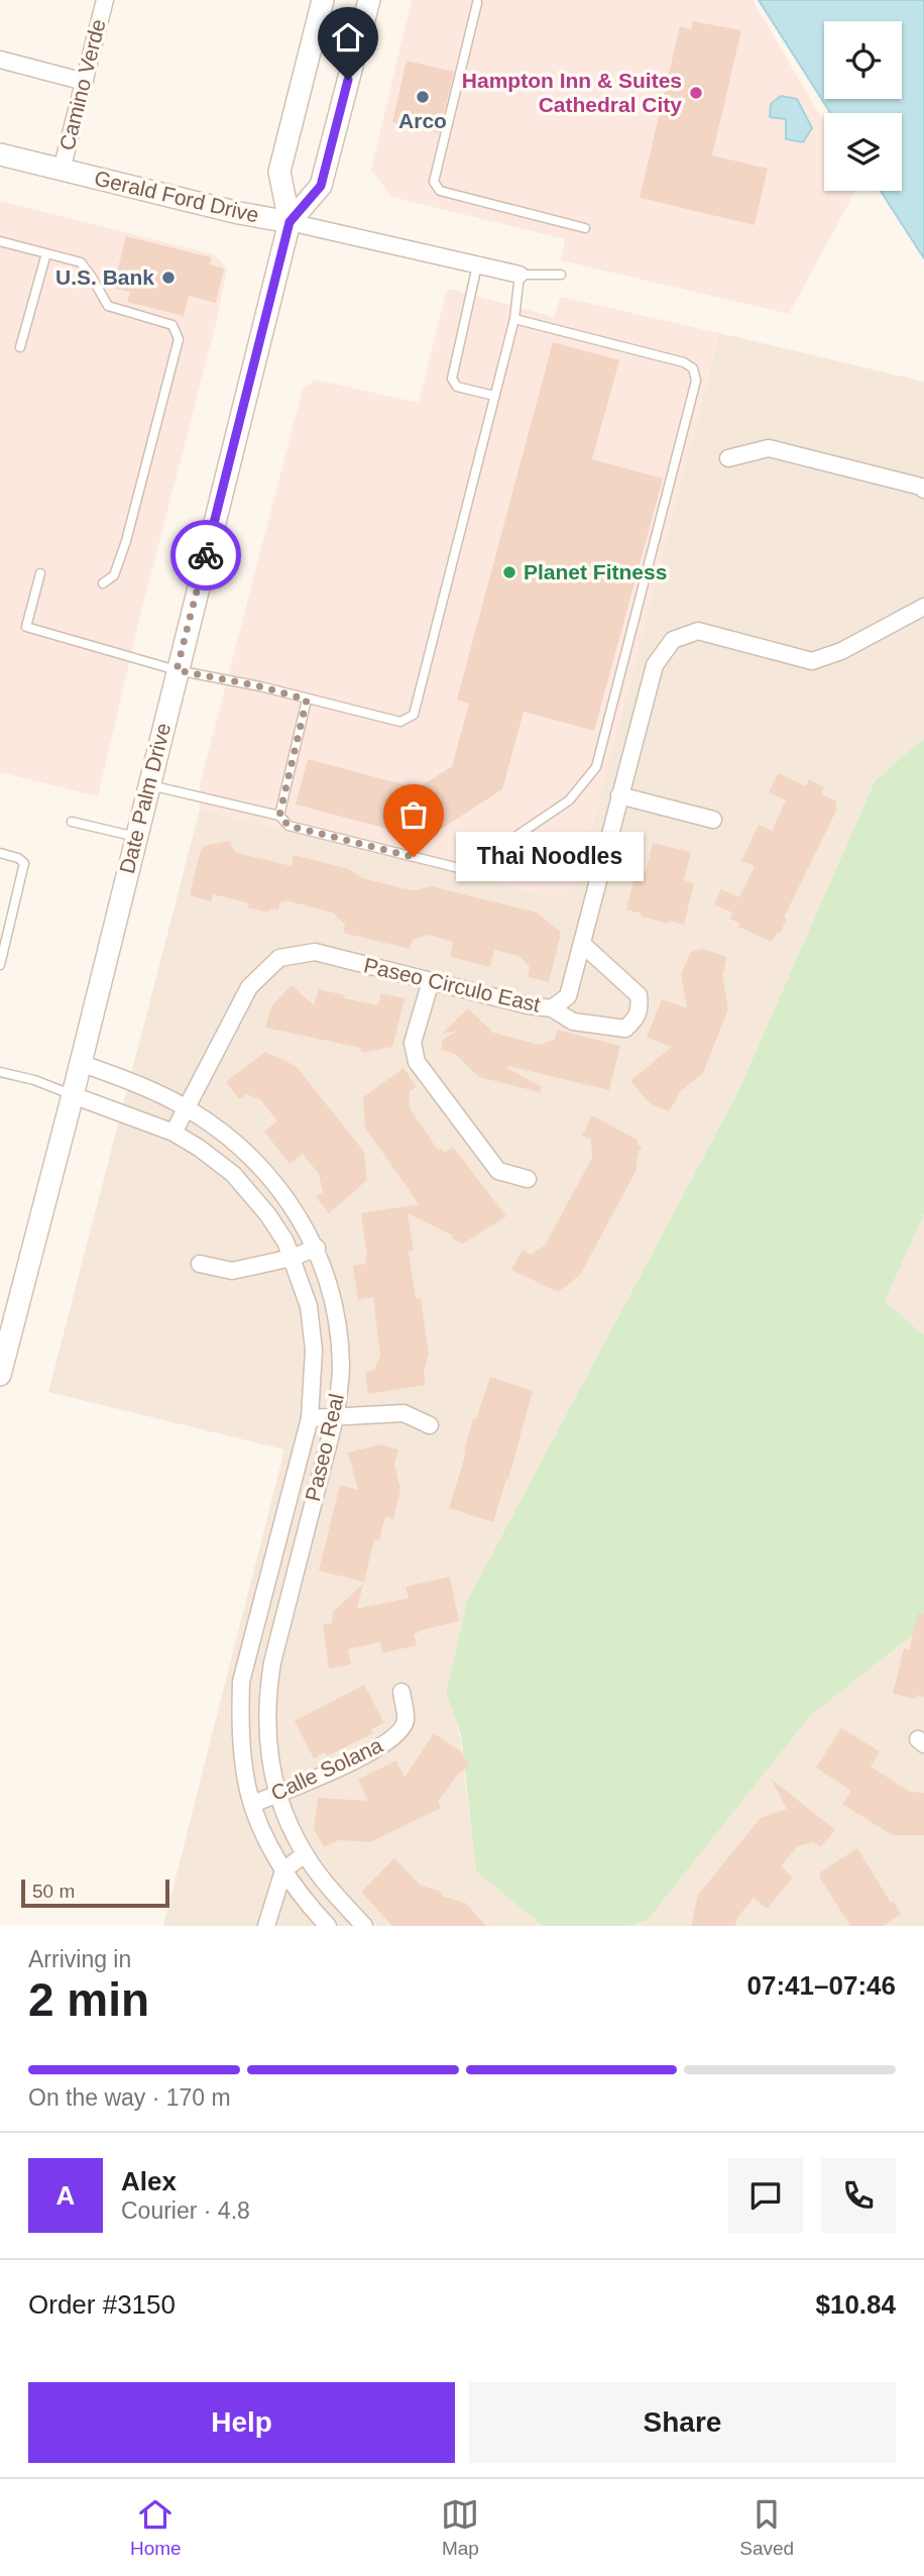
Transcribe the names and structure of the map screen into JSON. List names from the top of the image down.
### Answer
{
  "streets": {
    "main road": ["Gerald Ford Drive", "Date Palm Drive"],
    "street": [
      "Camino Verde",
      "Paseo Circulo East",
      "Paseo Real",
      "Calle Solana"
    ]
  },
  "crossings": [
    ["Camino Verde", "Gerald Ford Drive"],
    ["Gerald Ford Drive", "Date Palm Drive"],
    ["Date Palm Drive", "Paseo Real"],
    ["Paseo Circulo East", "Paseo Real"],
    ["Paseo Real", "Calle Solana"]
  ],
  "places": [
    "Hampton Inn & Suites Cathedral City",
    "Arco",
    "U.S. Bank",
    "Planet Fitness",
    "Thai Noodles"
  ],
  "scale_bar": "50 m",
  "page": {
    "bubble": "Thai Noodles",
    "scale": "50 m",
    "heading": ["2 min", "Arriving in", "07:41–07:46"],
    "panel": [
      "Alex",
      "Courier · 4.8",
      "Order #3150",
      "$10.84"
    ],
    "bar": "On the way · 170 m",
    "round": "A",
    "buttons": ["Help", "Share"],
    "tabs": ["Home", "Map", "Saved"]
  }
}
